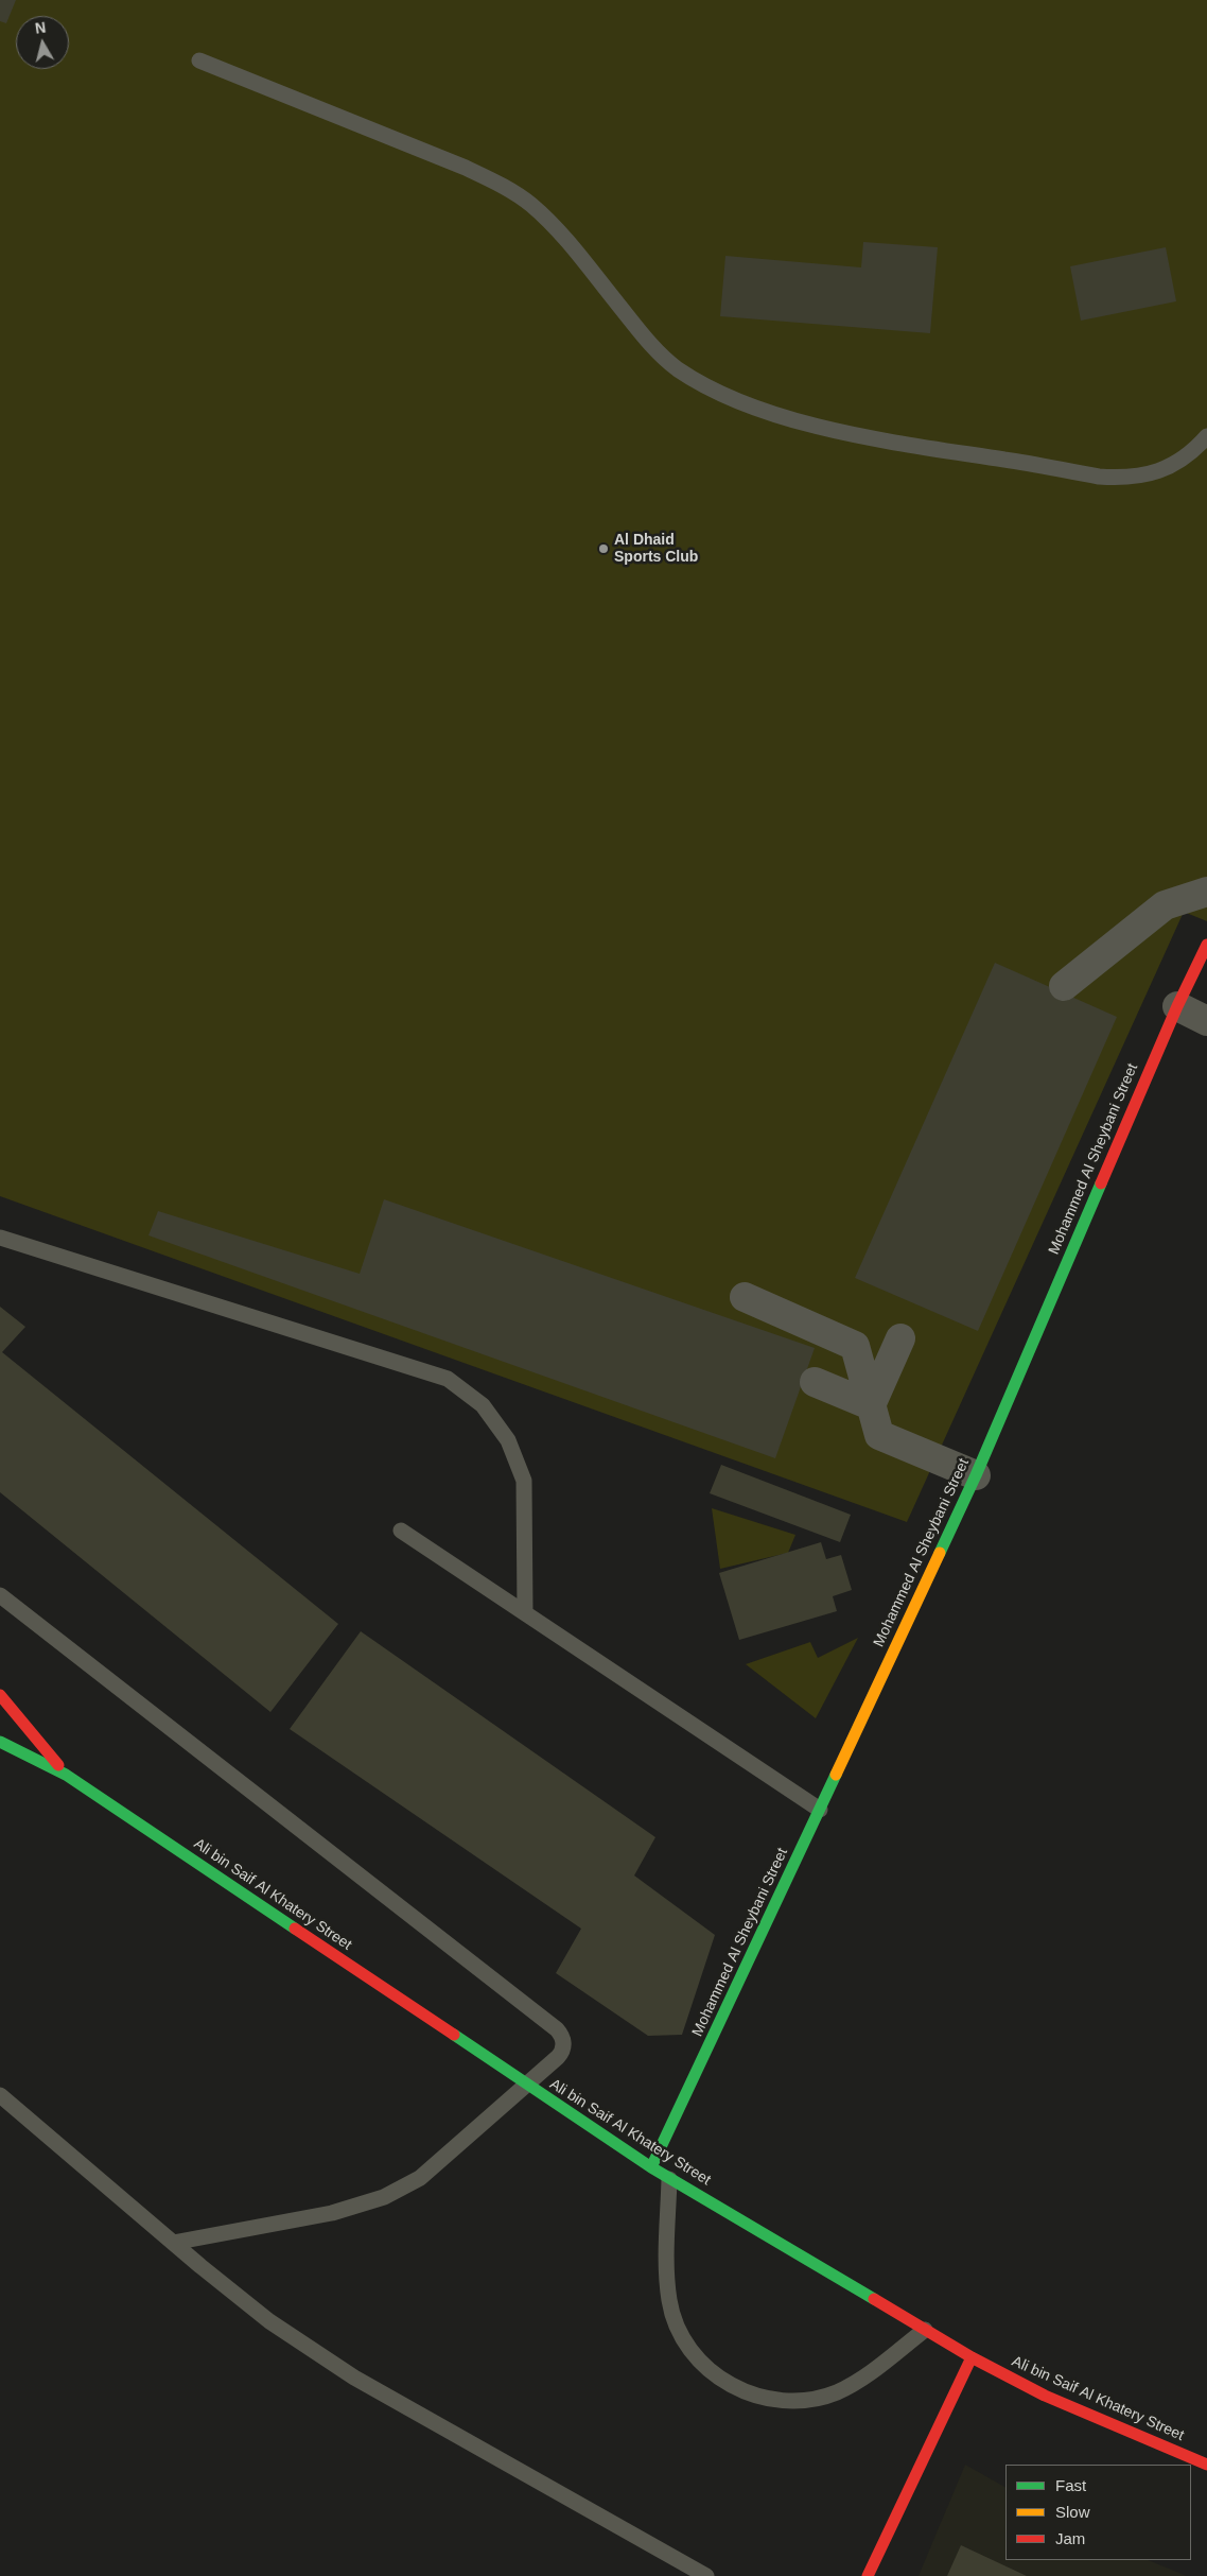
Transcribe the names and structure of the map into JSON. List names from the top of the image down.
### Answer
{
  "streets": {
    "street": ["Mohammed Al Sheybani Street", "Ali bin Saif Al Khatery Street"]
  },
  "crossings": [
    ["Mohammed Al Sheybani Street", "Ali bin Saif Al Khatery Street"]
  ],
  "places": ["Al Dhaid Sports Club"],
  "legend": ["Fast", "Slow", "Jam"],
  "north": "top"
}
